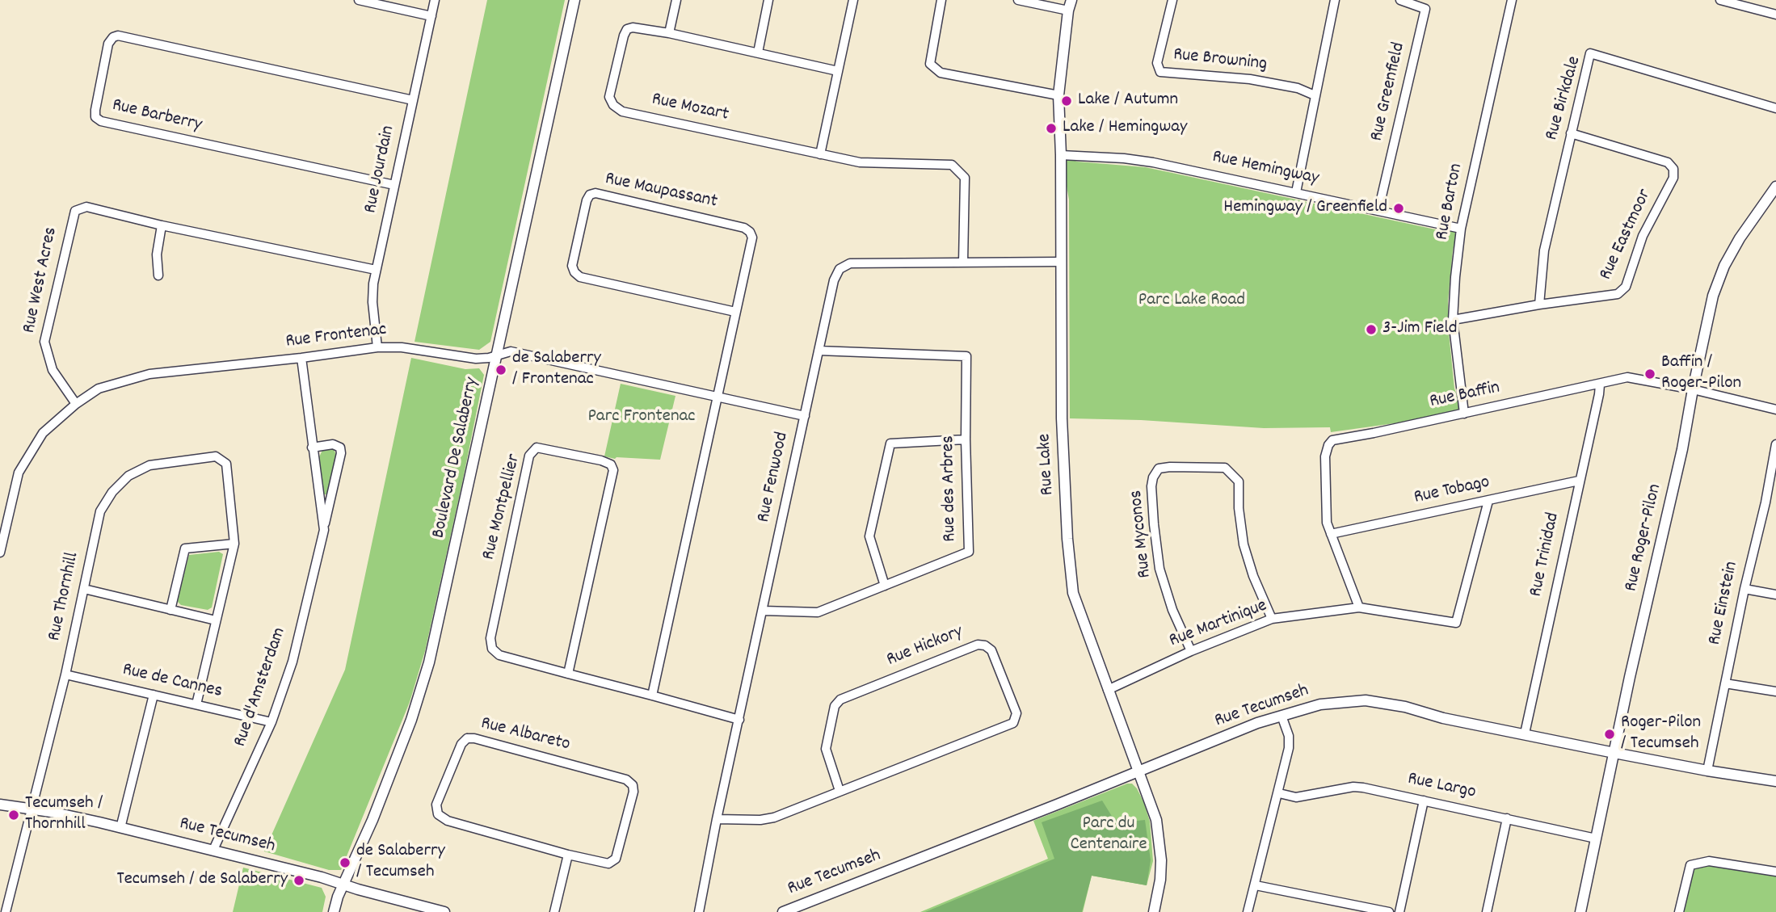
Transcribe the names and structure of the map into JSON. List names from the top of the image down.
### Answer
{
  "streets": {
    "street": [
      "Rue Browning",
      "Rue Greenfield",
      "Rue Birkdale",
      "Rue Mozart",
      "Rue Barberry",
      "Rue Hemingway",
      "Rue Jourdain",
      "Rue Maupassant",
      "Rue Barton",
      "Rue Eastmoor",
      "Rue West Acres",
      "Rue Frontenac",
      "Rue Baffin",
      "Boulevard De Salaberry",
      "Rue Lake",
      "Rue Fenwood",
      "Rue des Arbres",
      "Rue Tobago",
      "Rue Montpellier",
      "Rue Myconos",
      "Rue Roger-Pilon",
      "Rue Trinidad",
      "Rue Thornhill",
      "Rue Einstein",
      "Rue Martinique",
      "Rue Hickory",
      "Rue de Cannes",
      "Rue d'Amsterdam",
      "Rue Tecumseh",
      "Rue Albareto",
      "Rue Largo"
    ]
  },
  "crossings": [
    ["Rue Greenfield", "Rue Hemingway"],
    ["Rue Birkdale", "Rue Eastmoor"],
    ["Rue Mozart", "Rue Fenwood"],
    ["Rue Barberry", "Rue Jourdain"],
    ["Rue Hemingway", "Rue Barton"],
    ["Rue Hemingway", "Rue Lake"],
    ["Rue Jourdain", "Rue West Acres"],
    ["Rue Jourdain", "Rue Frontenac"],
    ["Rue Maupassant", "Rue Frontenac"],
    ["Rue Maupassant", "Rue Montpellier"],
    ["Rue Barton", "Rue Eastmoor"],
    ["Rue Barton", "Rue Baffin"],
    ["Rue West Acres", "Rue Frontenac"],
    ["Rue Frontenac", "Boulevard De Salaberry"],
    ["Rue Frontenac", "Rue Fenwood"],
    ["Rue Frontenac", "Rue d'Amsterdam"],
    ["Rue Baffin", "Rue Tobago"],
    ["Rue Baffin", "Rue Roger-Pilon"],
    ["Rue Baffin", "Rue Trinidad"],
    ["Rue Baffin", "Rue Martinique"],
    ["Boulevard De Salaberry", "Rue Tecumseh"],
    ["Rue Lake", "Rue Fenwood"],
    ["Rue Lake", "Rue Martinique"],
    ["Rue Lake", "Rue Tecumseh"],
    ["Rue Fenwood", "Rue des Arbres"],
    ["Rue Fenwood", "Rue Montpellier"],
    ["Rue Fenwood", "Rue Hickory"],
    ["Rue Tobago", "Rue Trinidad"],
    ["Rue Tobago", "Rue Martinique"],
    ["Rue Myconos", "Rue Martinique"],
    ["Rue Roger-Pilon", "Rue Tecumseh"],
    ["Rue Roger-Pilon", "Rue Largo"],
    ["Rue Trinidad", "Rue Tecumseh"],
    ["Rue Thornhill", "Rue de Cannes"],
    ["Rue Thornhill", "Rue Tecumseh"],
    ["Rue Einstein", "Rue Tecumseh"],
    ["Rue de Cannes", "Rue d'Amsterdam"],
    ["Rue d'Amsterdam", "Rue Tecumseh"]
  ],
  "parks": ["Parc Lake Road", "Parc Frontenac", "Parc du Centenaire"],
  "places": [
    "Lake / Autumn",
    "Lake / Hemingway",
    "Hemingway / Greenfield",
    "3-Jim Field",
    "de Salaberry / Frontenac",
    "Baffin / Roger-Pilon",
    "Roger-Pilon / Tecumseh",
    "Tecumseh / Thornhill",
    "de Salaberry / Tecumseh",
    "Tecumseh / de Salaberry"
  ]
}
